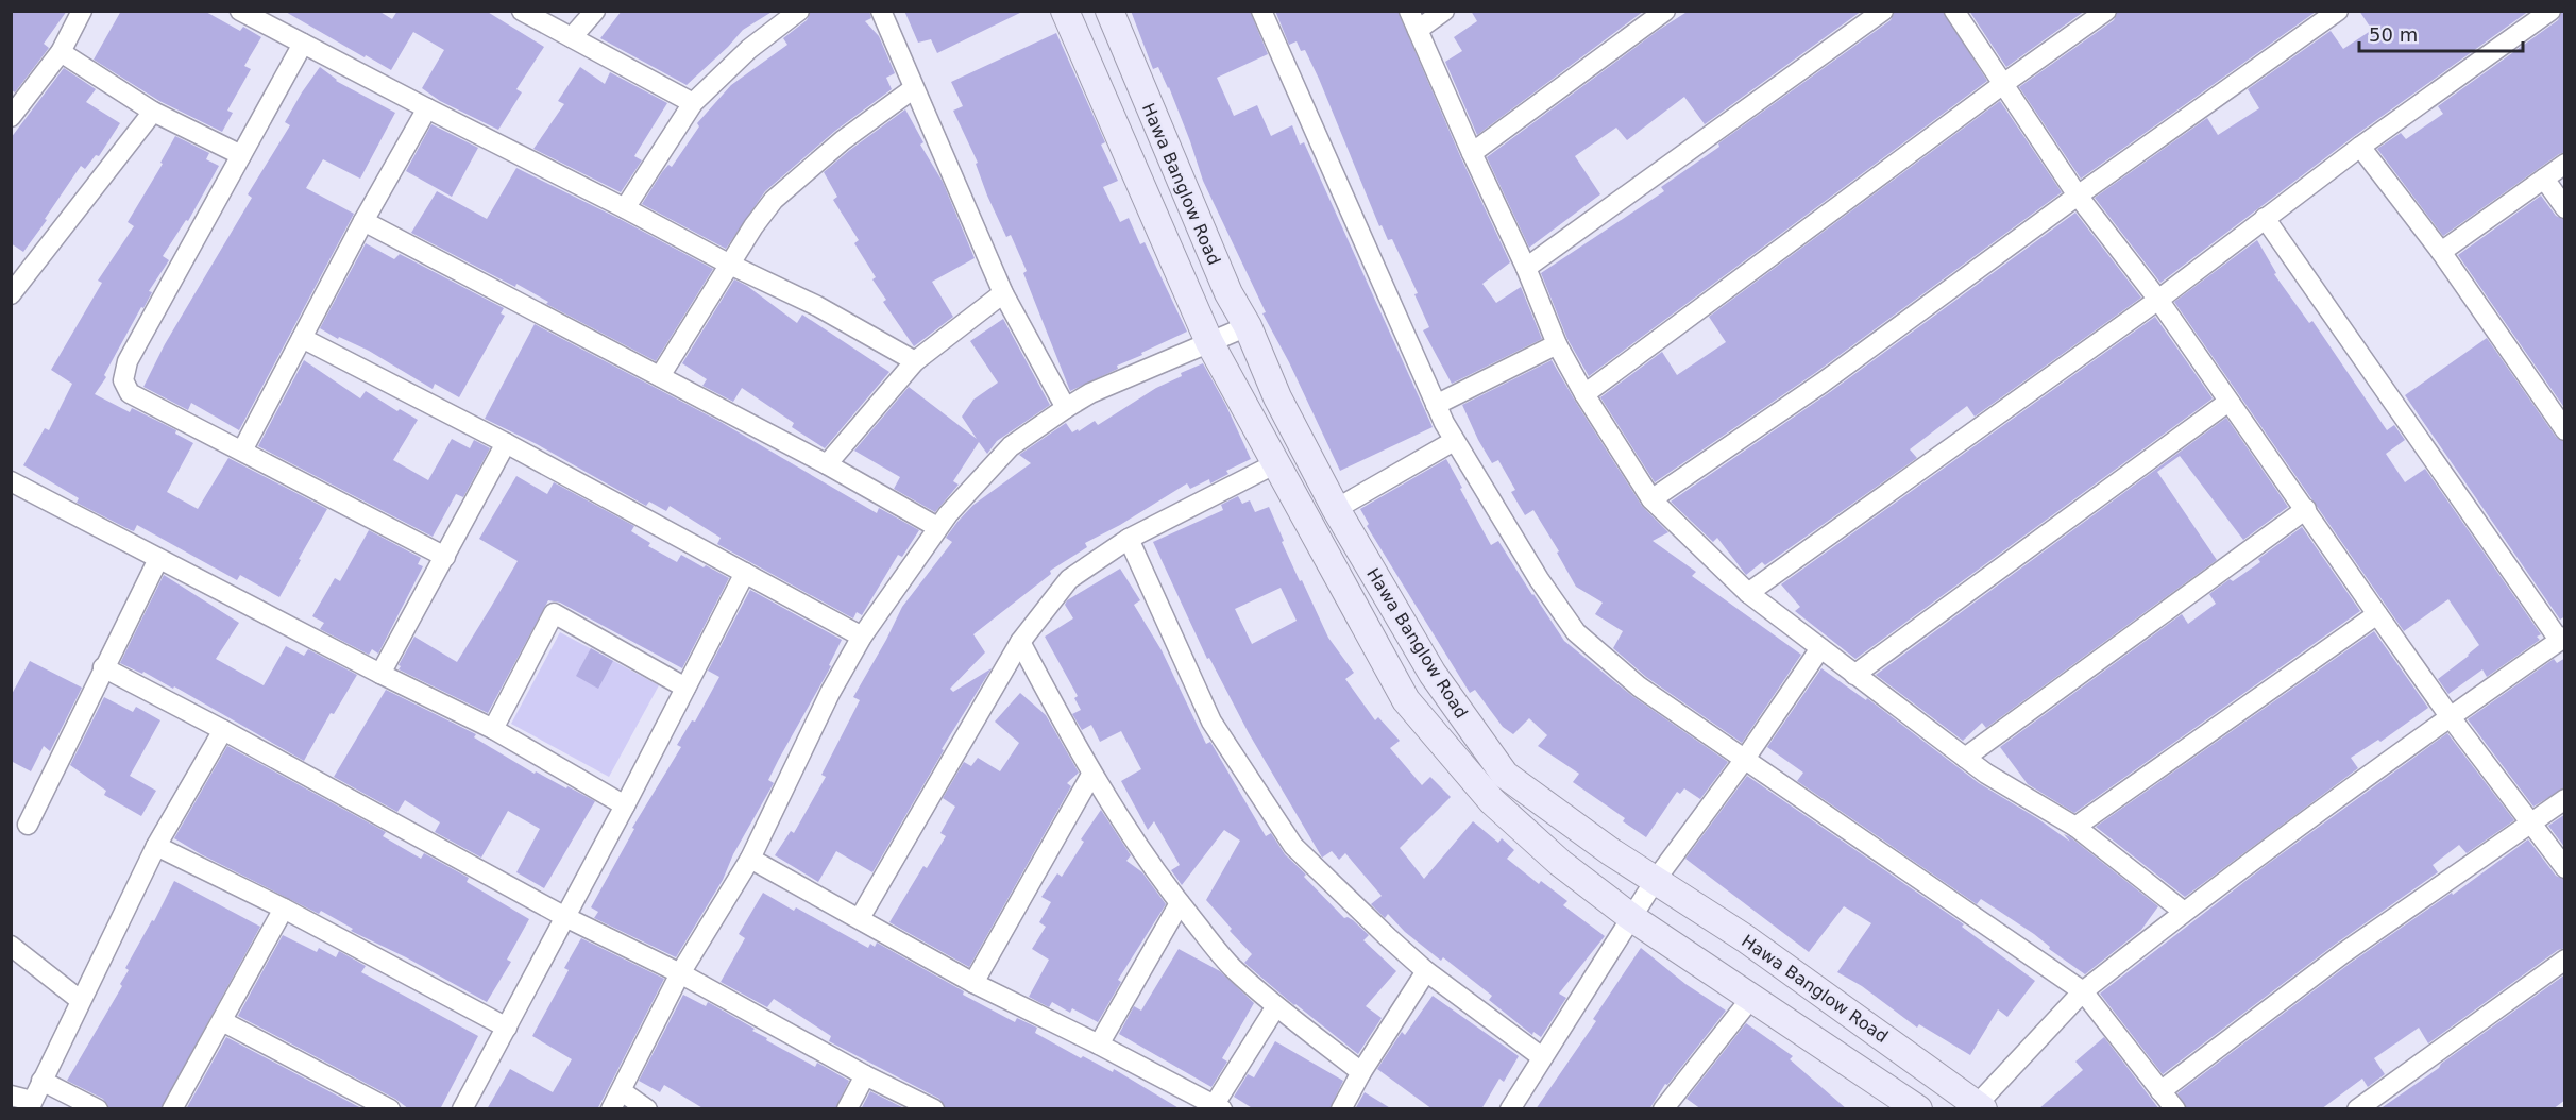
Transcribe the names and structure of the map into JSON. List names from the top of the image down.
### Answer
{
  "streets": {
    "street": ["Hawa Banglow Road"]
  },
  "scale_bar": "50 m"
}
